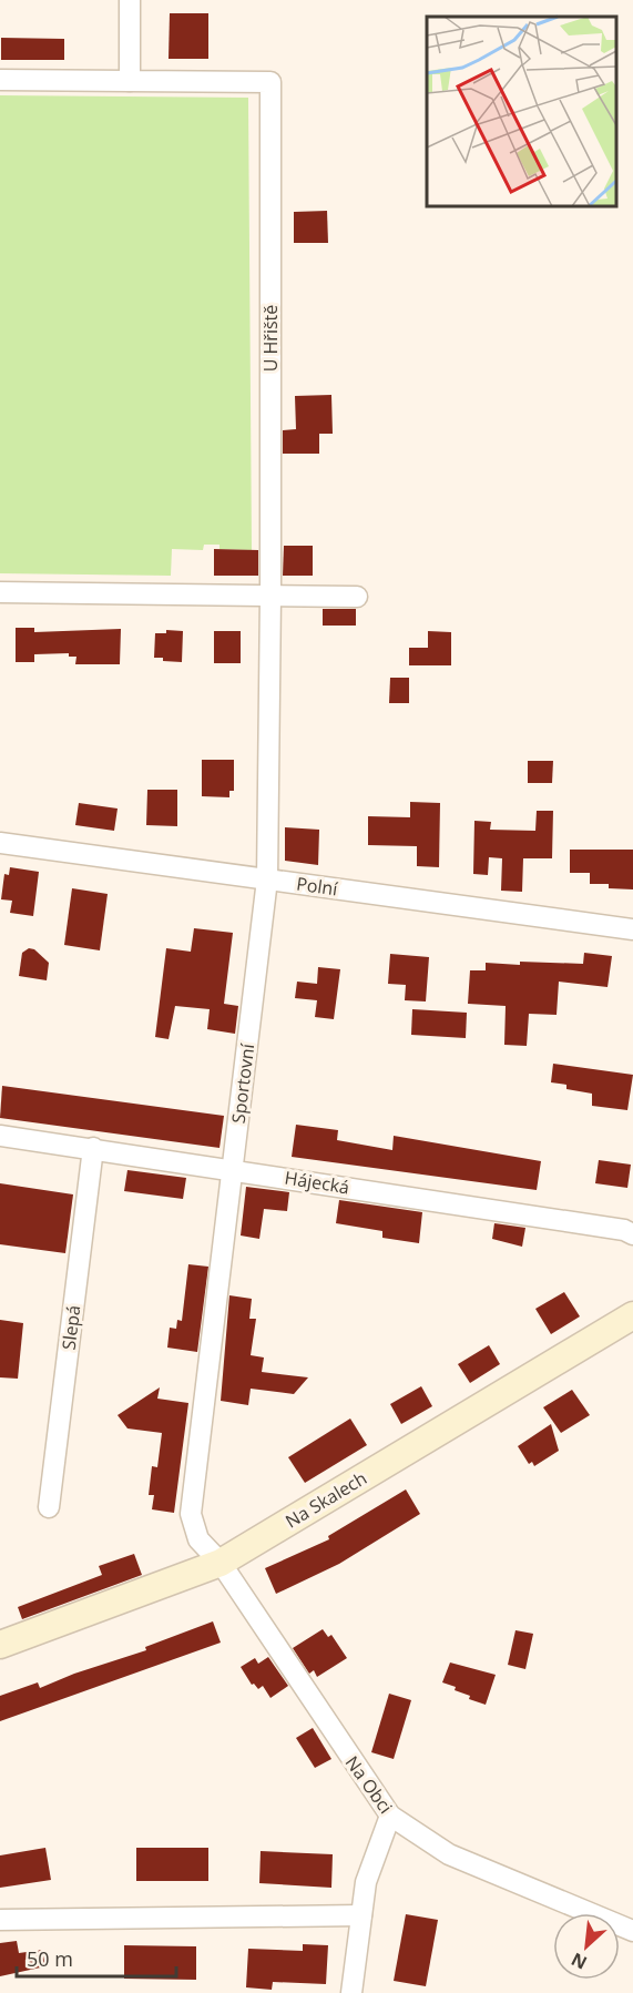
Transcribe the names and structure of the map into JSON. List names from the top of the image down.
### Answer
{
  "streets": {
    "street": [
      "U Hřiště",
      "Polní",
      "Sportovní",
      "Hájecká",
      "Slepá",
      "Na Skalech",
      "Na Obci"
    ]
  },
  "crossings": [
    ["U Hřiště", "Sportovní"],
    ["Polní", "Sportovní"],
    ["Sportovní", "Hájecká"],
    ["Sportovní", "Na Skalech"],
    ["Sportovní", "Na Obci"],
    ["Hájecká", "Slepá"],
    ["Na Skalech", "Na Obci"]
  ],
  "scale_bar": "50 m",
  "north": "bottom left"
}
